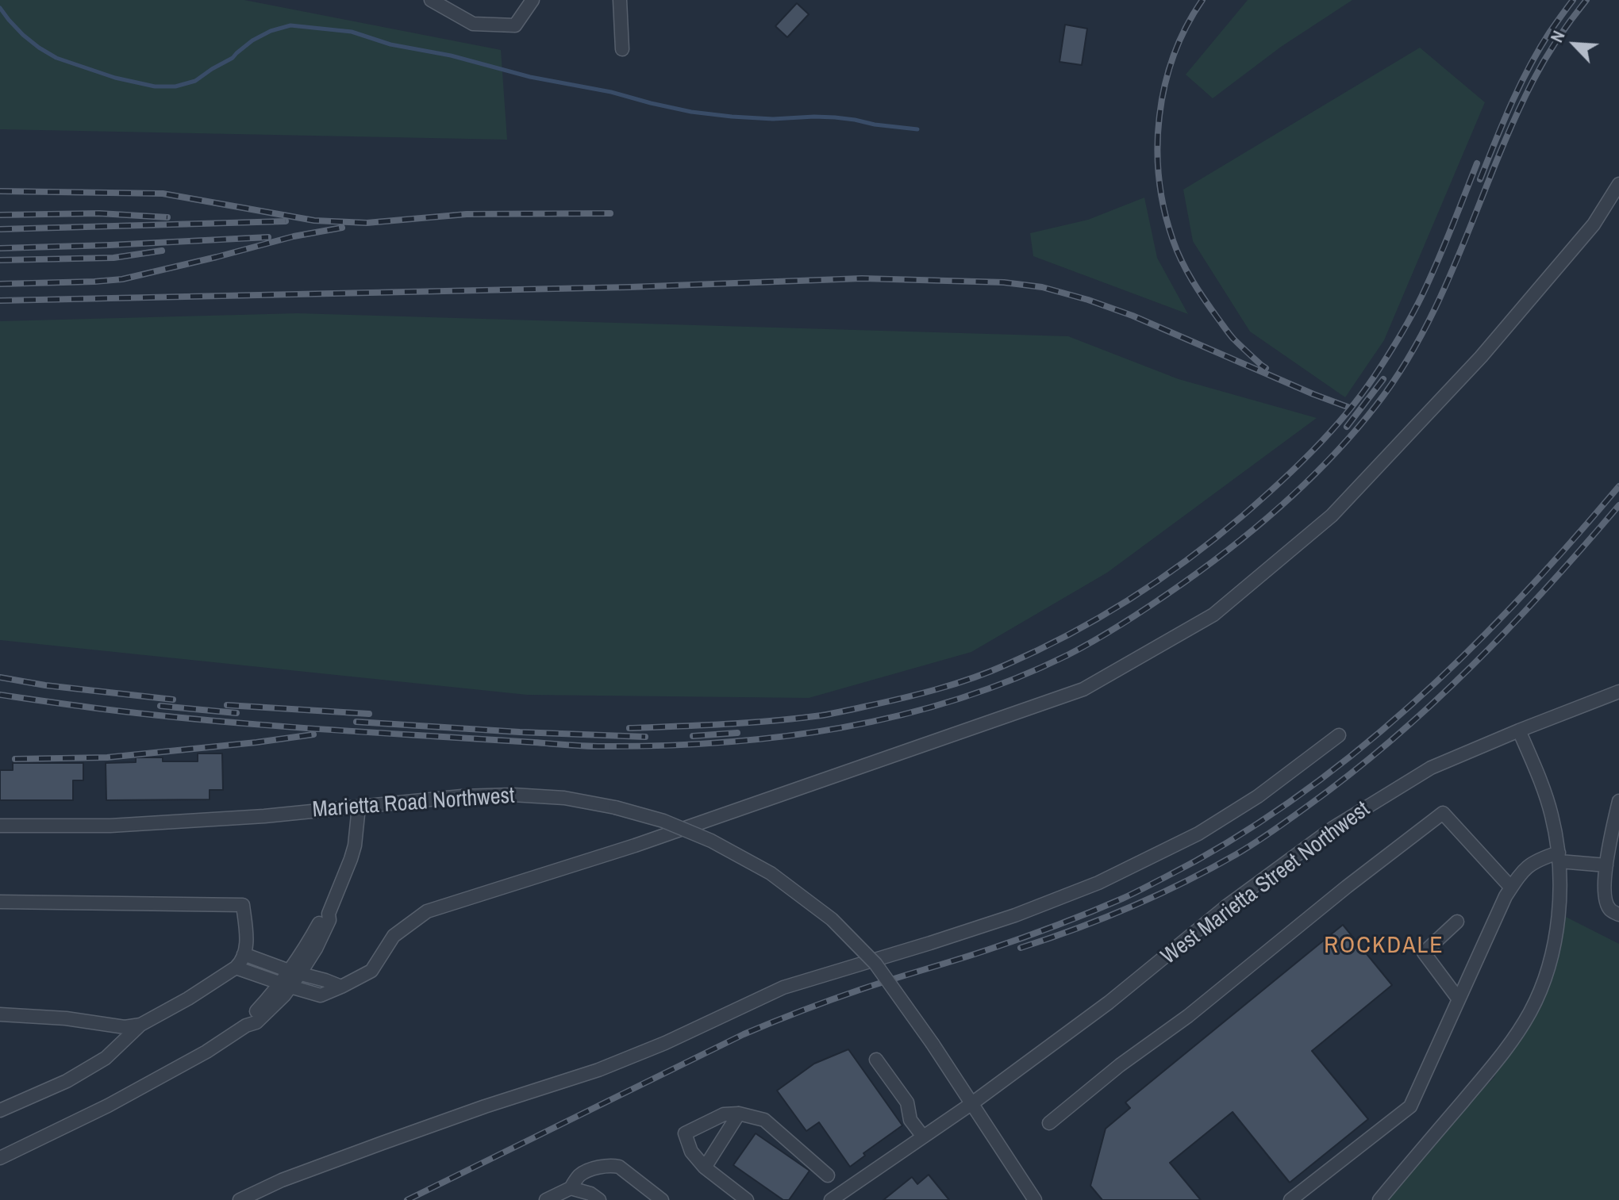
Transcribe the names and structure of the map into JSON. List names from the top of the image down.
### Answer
{
  "streets": {
    "street": ["Marietta Road Northwest", "West Marietta Street Northwest"]
  },
  "crossings": [
    ["Marietta Road Northwest", "West Marietta Street Northwest"]
  ],
  "districts": ["ROCKDALE"],
  "north": "top left"
}
